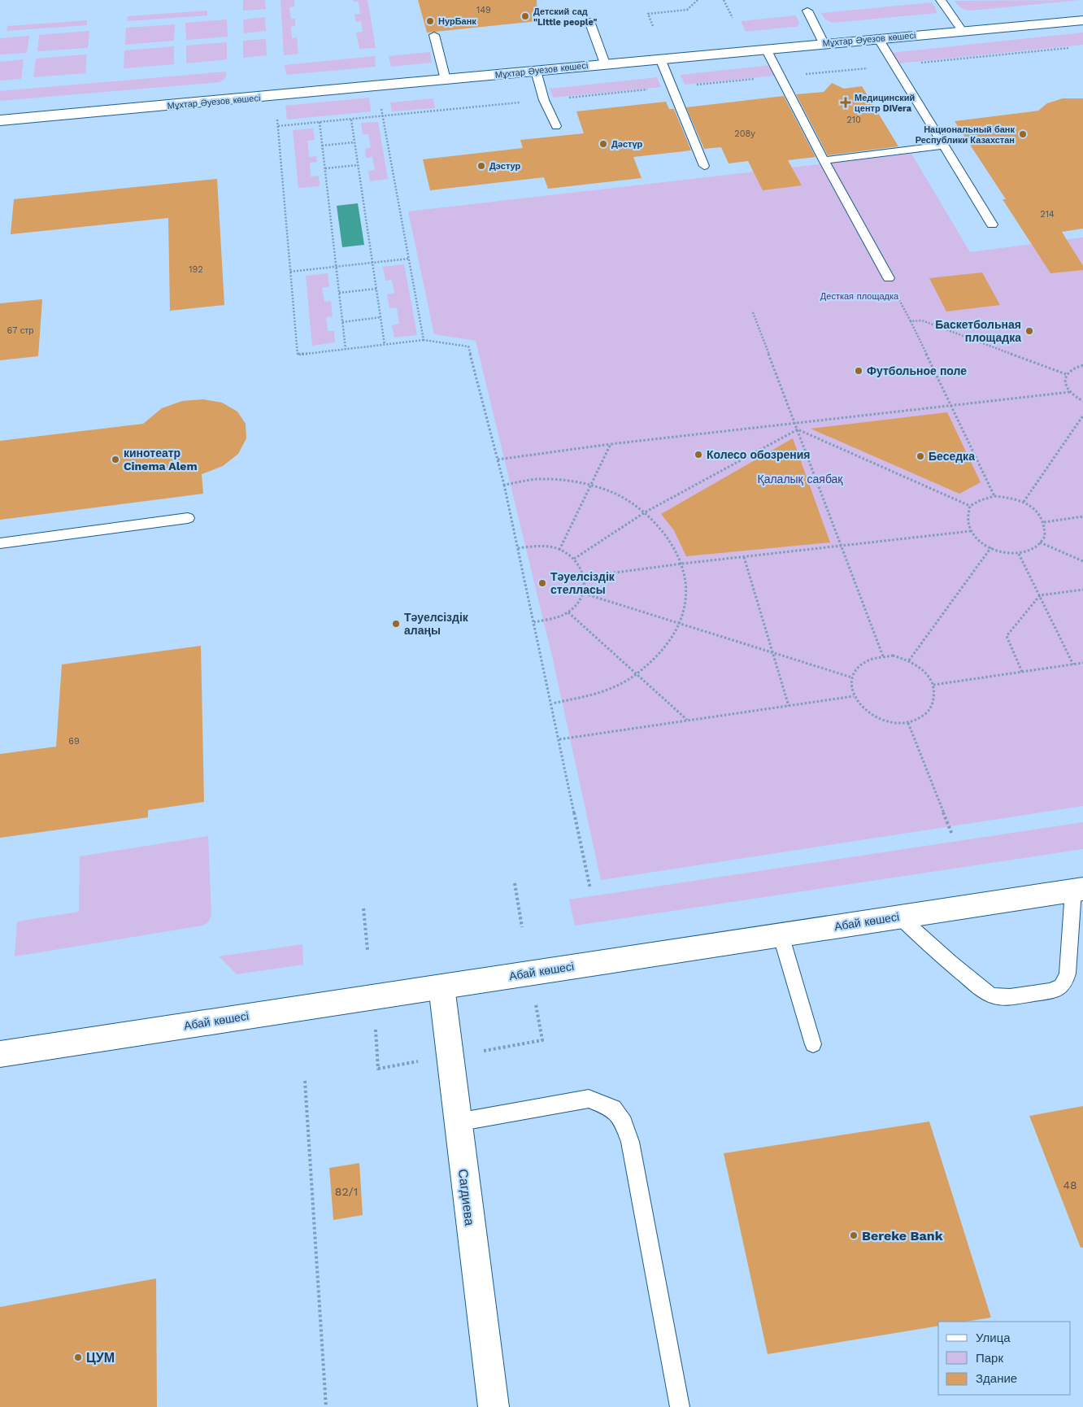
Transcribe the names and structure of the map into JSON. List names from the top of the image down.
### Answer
{
  "streets": {
    "main road": ["Мұхтар Әуезов көшесі", "Абай көшесі", "Сагдиева"]
  },
  "crossings": [
    ["Абай көшесі", "Сагдиева"]
  ],
  "parks": ["Десткая площадка", "Қалалық саябақ"],
  "places": {
    "other": [
      "Детский сад \"Little people\"",
      "НурБанк",
      "Национальный банк Республики Казахстан",
      "Дәстүр",
      "Дэстур",
      "Баскетбольная площадка",
      "Футбольное поле",
      "Колесо обозрения",
      "Беседка",
      "кинотеатр Cinema Alem",
      "Тәуелсіздік стелласы",
      "Тәуелсіздік алаңы",
      "Bereke Bank",
      "ЦУМ"
    ],
    "health": ["Медицинский центр DiVera"]
  },
  "house_numbers": [
    "149",
    "210",
    "208у",
    "214",
    "192",
    "67 стр",
    "69",
    "48",
    "82/1"
  ],
  "legend": ["Улица", "Парк", "Здание"]
}
